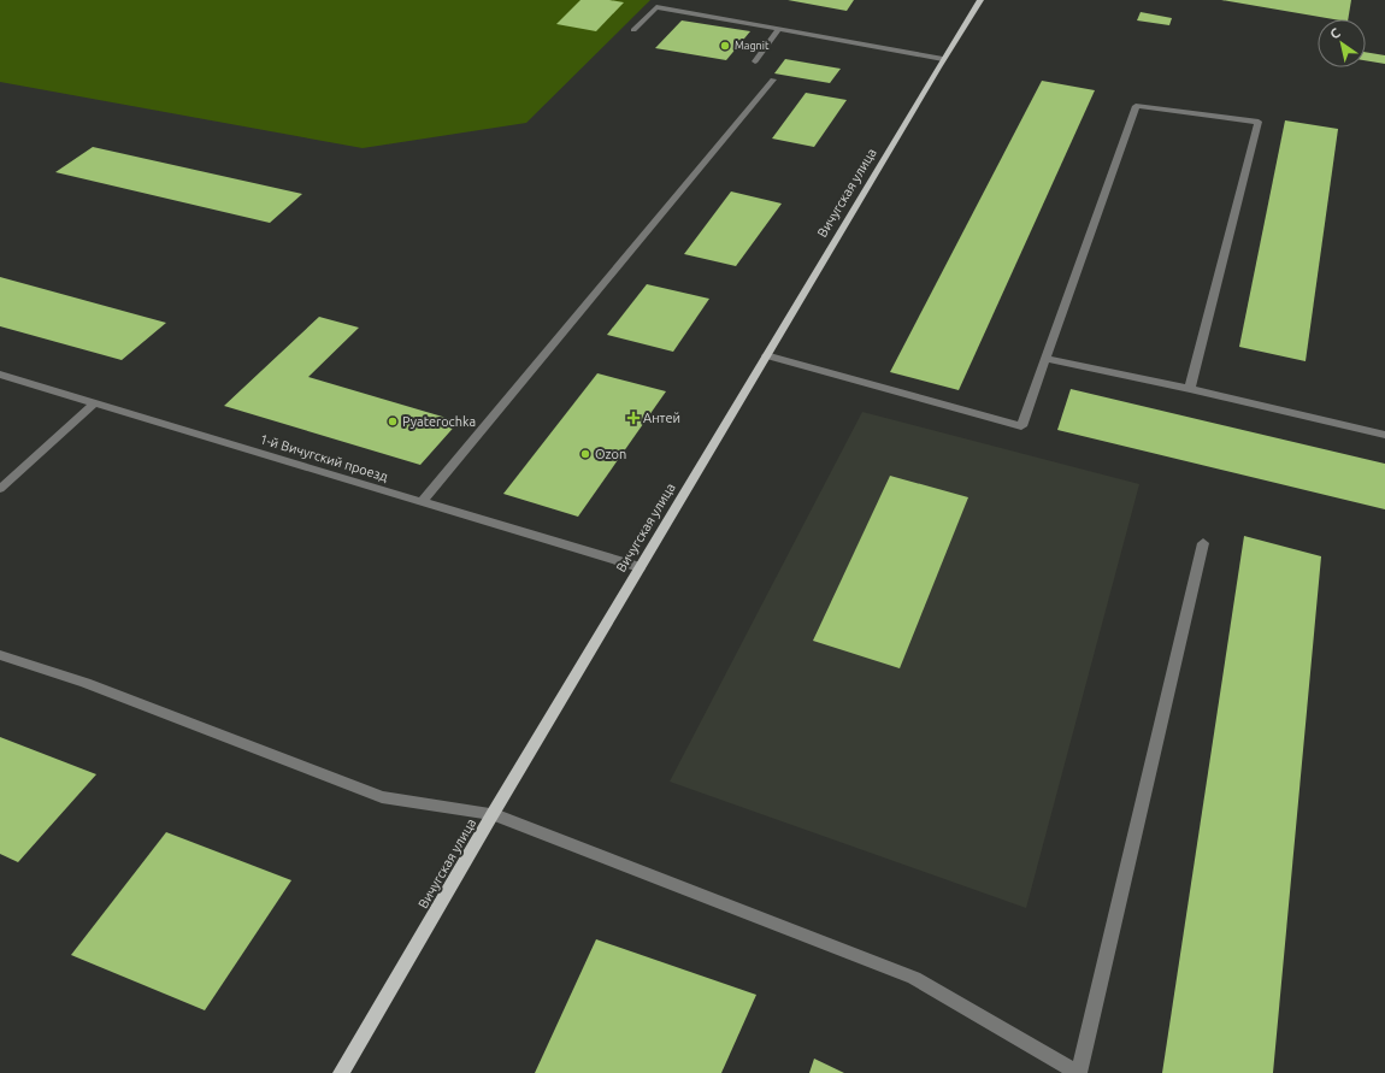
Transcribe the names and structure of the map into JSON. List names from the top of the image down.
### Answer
{
  "streets": {
    "main road": ["Вичугская улица"],
    "street": ["1-й Вичугский проезд"]
  },
  "crossings": [
    ["Вичугская улица", "1-й Вичугский проезд"]
  ],
  "places": {
    "other": ["Magnit", "Pyaterochka", "Ozon"],
    "health": ["Антей"]
  },
  "north": "top left"
}
